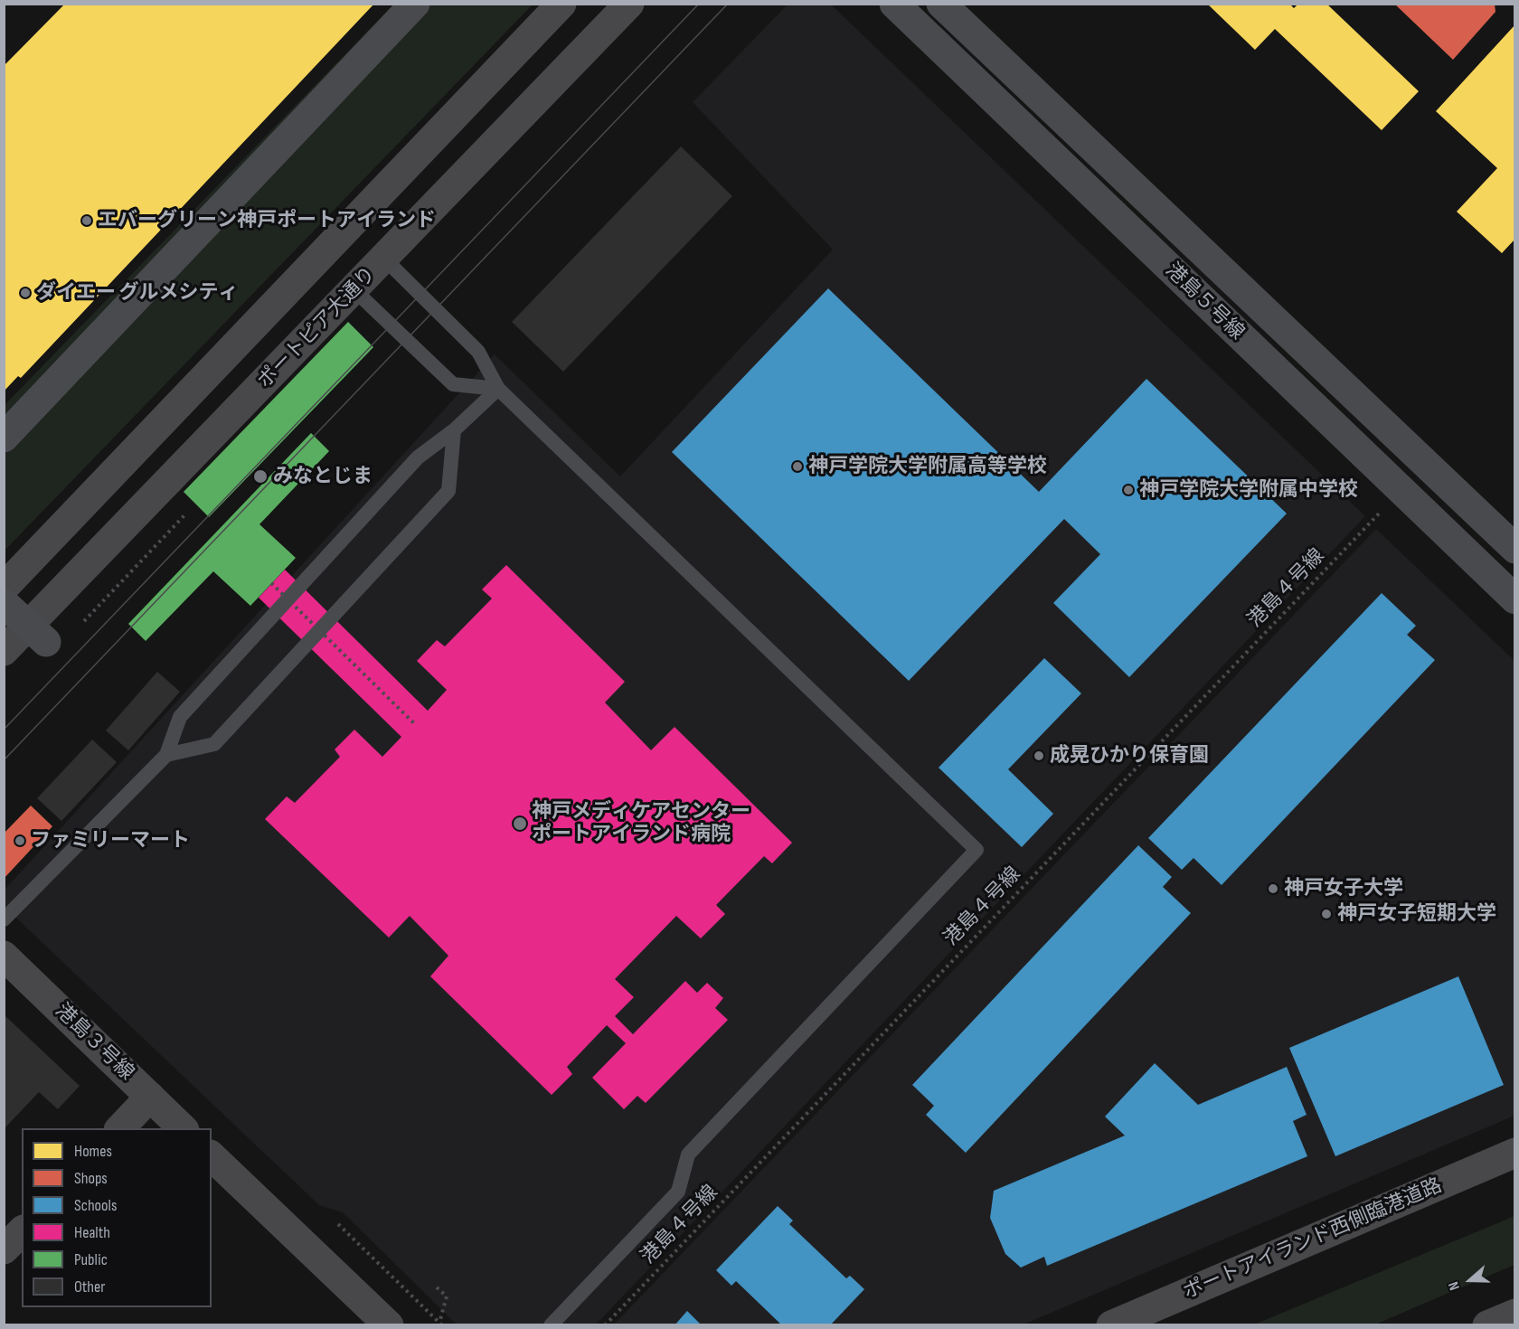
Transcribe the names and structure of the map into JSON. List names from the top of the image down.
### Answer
{
  "streets": {
    "street": [
      "港島５号線",
      "ポートピア大通り",
      "港島３号線",
      "ポートアイランド西側臨港道路"
    ],
    "path": ["港島４号線"]
  },
  "places": [
    "エバーグリーン神戸ポートアイランド",
    "ダイエー グルメシティ",
    "神戸学院大学附属高等学校",
    "みなとじま",
    "神戸学院大学附属中学校",
    "成晃ひかり保育園",
    "神戸メディケアセンター ポートアイランド病院",
    "ファミリーマート",
    "神戸女子大学",
    "神戸女子短期大学"
  ],
  "legend": [
    "Homes",
    "Shops",
    "Schools",
    "Health",
    "Public",
    "Other"
  ],
  "north": "left"
}
